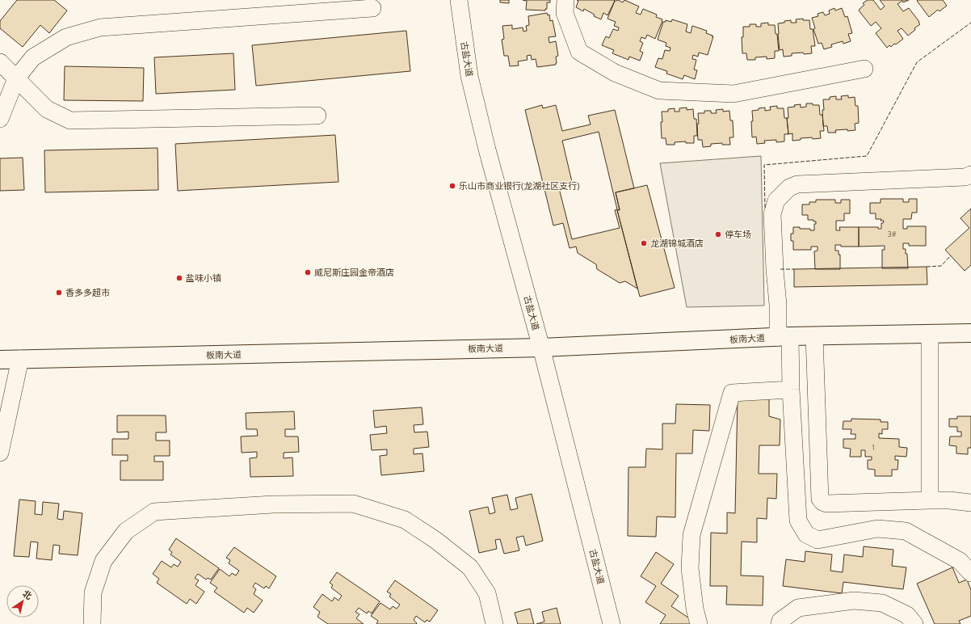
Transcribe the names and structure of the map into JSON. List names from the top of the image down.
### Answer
{
  "streets": {
    "main road": ["板南大道"],
    "street": ["古盐大道"]
  },
  "crossings": [
    ["古盐大道", "板南大道"]
  ],
  "places": [
    "乐山市商业银行(龙湖社区支行)",
    "停车场",
    "龙湖锦城酒店",
    "威尼斯庄园金帝酒店",
    "盐味小镇",
    "香多多超市"
  ],
  "house_numbers": ["3#", "1"],
  "north": "top right"
}
